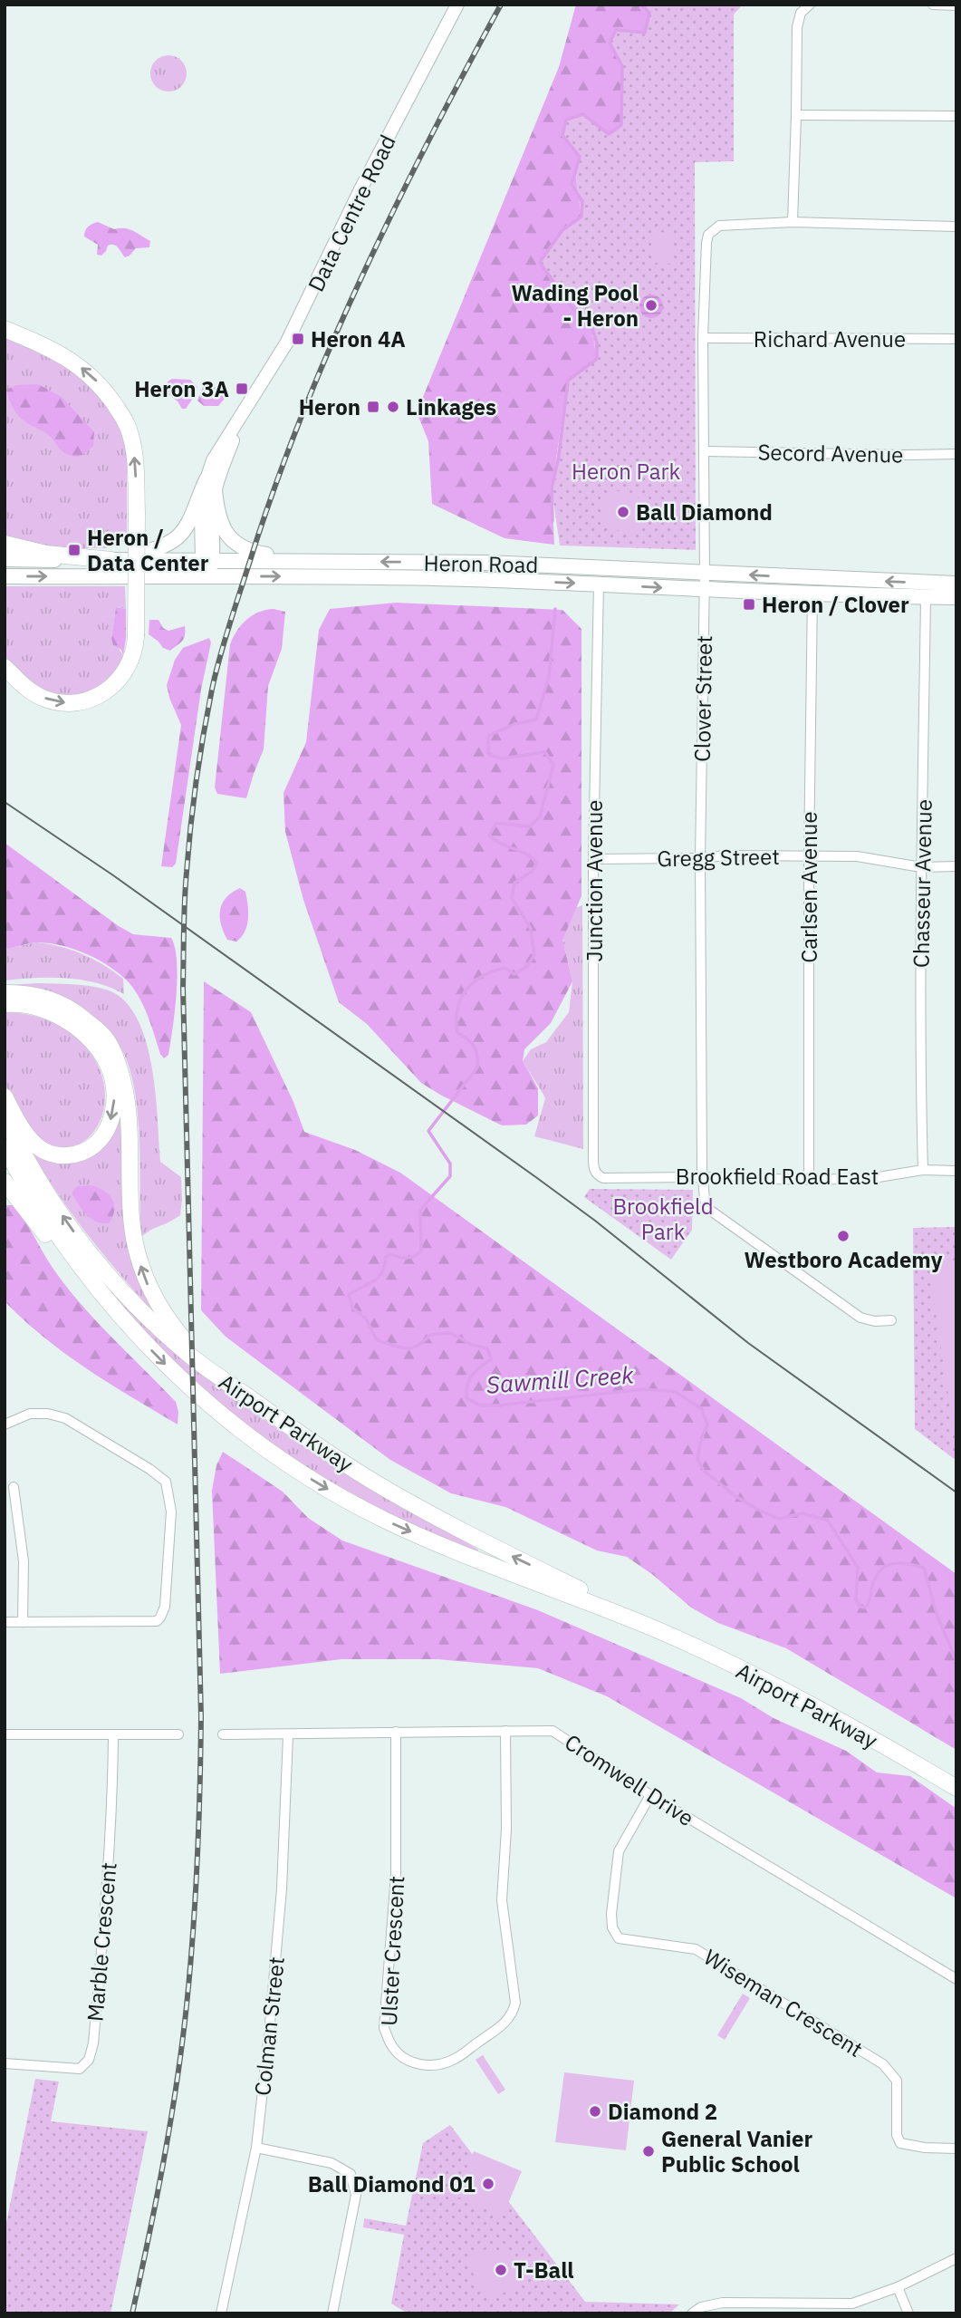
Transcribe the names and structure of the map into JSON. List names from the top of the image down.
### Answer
{
  "streets": {
    "highway": ["Airport Parkway"],
    "main road": ["Data Centre Road", "Heron Road"],
    "street": [
      "Richard Avenue",
      "Secord Avenue",
      "Clover Street",
      "Gregg Street",
      "Junction Avenue",
      "Chasseur Avenue",
      "Carlsen Avenue",
      "Brookfield Road East",
      "Cromwell Drive",
      "Marble Crescent",
      "Ulster Crescent",
      "Wiseman Crescent",
      "Colman Street"
    ]
  },
  "crossings": [
    ["Data Centre Road", "Heron Road"],
    ["Richard Avenue", "Clover Street"],
    ["Secord Avenue", "Clover Street"],
    ["Heron Road", "Clover Street"],
    ["Heron Road", "Junction Avenue"],
    ["Heron Road", "Chasseur Avenue"],
    ["Heron Road", "Carlsen Avenue"],
    ["Clover Street", "Gregg Street"],
    ["Clover Street", "Brookfield Road East"],
    ["Gregg Street", "Junction Avenue"],
    ["Gregg Street", "Chasseur Avenue"],
    ["Gregg Street", "Carlsen Avenue"],
    ["Junction Avenue", "Brookfield Road East"],
    ["Chasseur Avenue", "Brookfield Road East"],
    ["Carlsen Avenue", "Brookfield Road East"],
    ["Cromwell Drive", "Ulster Crescent"],
    ["Cromwell Drive", "Wiseman Crescent"],
    ["Cromwell Drive", "Colman Street"]
  ],
  "water": ["Sawmill Creek"],
  "parks": ["Heron Park", "Brookfield Park"],
  "places": {
    "other": [
      "Wading Pool - Heron",
      "Linkages",
      "Ball Diamond",
      "Westboro Academy",
      "Diamond 2",
      "General Vanier Public School",
      "Ball Diamond 01",
      "T-Ball"
    ],
    "transit": [
      "Heron 4A",
      "Heron 3A",
      "Heron",
      "Heron / Data Center",
      "Heron / Clover"
    ]
  }
}
